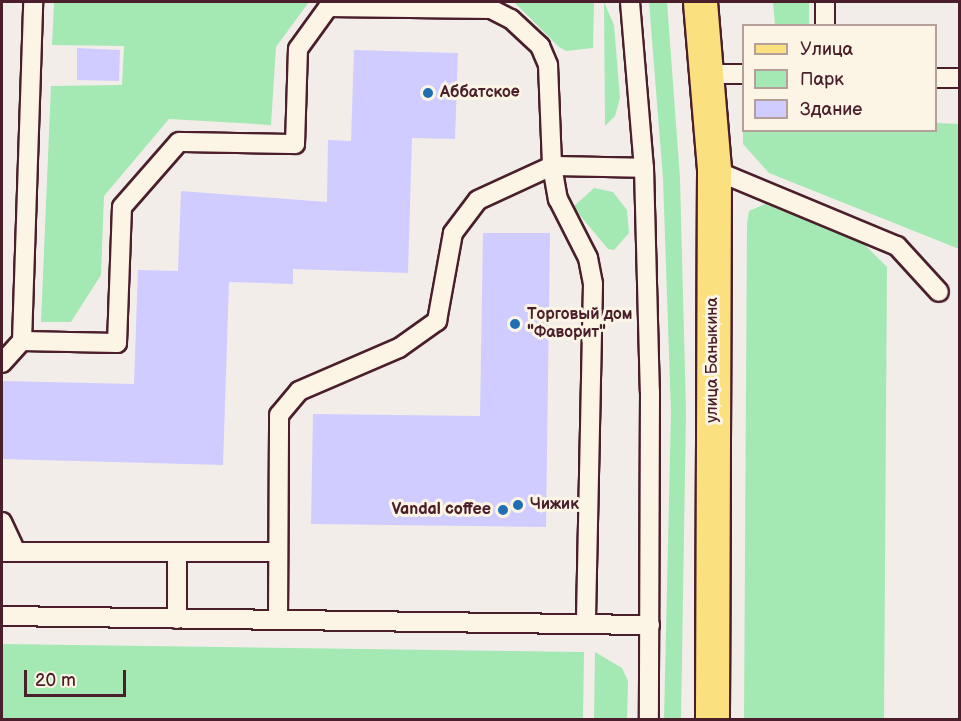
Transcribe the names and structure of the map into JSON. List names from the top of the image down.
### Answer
{
  "streets": {
    "main road": ["улица Баныкина"]
  },
  "places": [
    "Аббатское",
    "Торговый дом \"Фаворит\"",
    "Чижик",
    "Vandal coffee"
  ],
  "legend": ["Улица", "Парк", "Здание"],
  "scale_bar": "20 m"
}
